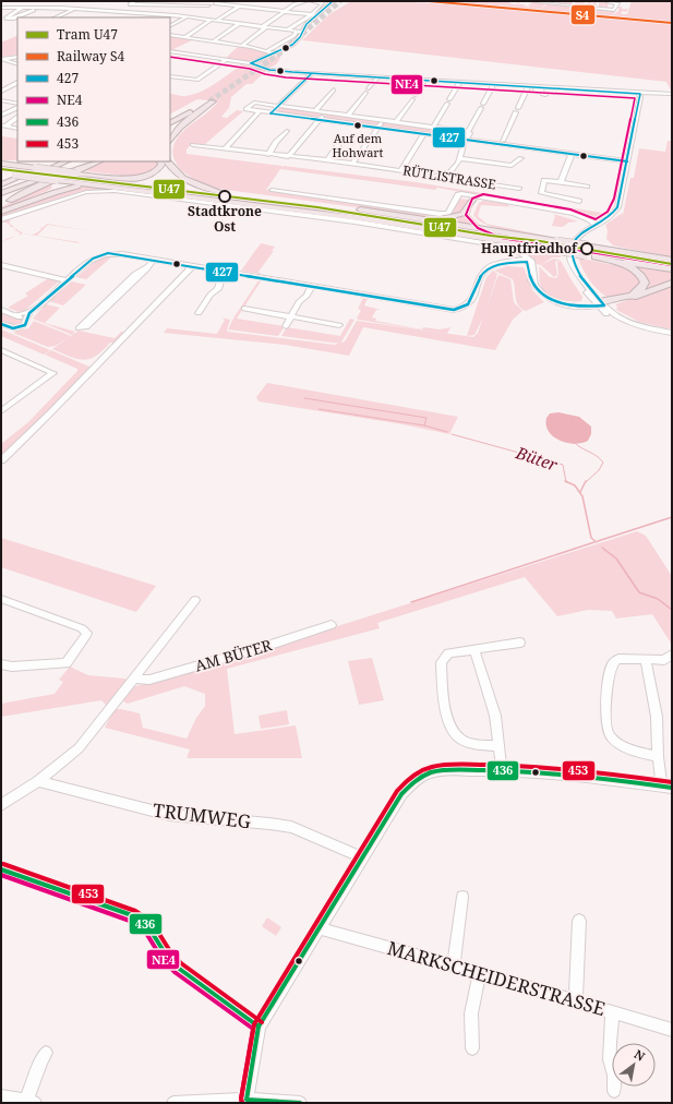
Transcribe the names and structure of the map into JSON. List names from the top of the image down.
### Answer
{
  "streets": {
    "street": [
      "RÜTLISTRASSE",
      "AM BÜTER",
      "TRUMWEG",
      "MARKSCHEIDERSTRASSE"
    ]
  },
  "water": ["Büter"],
  "places": ["Auf dem Hohwart", "Stadtkrone Ost", "Hauptfriedhof"],
  "lines": [
    "rail line S4",
    "transit line 427",
    "transit line NE4",
    "tram line U47",
    "transit line 453",
    "transit line 436"
  ],
  "legend": [
    "Tram U47",
    "Railway S4",
    "427",
    "NE4",
    "436",
    "453"
  ],
  "north": "top right"
}
